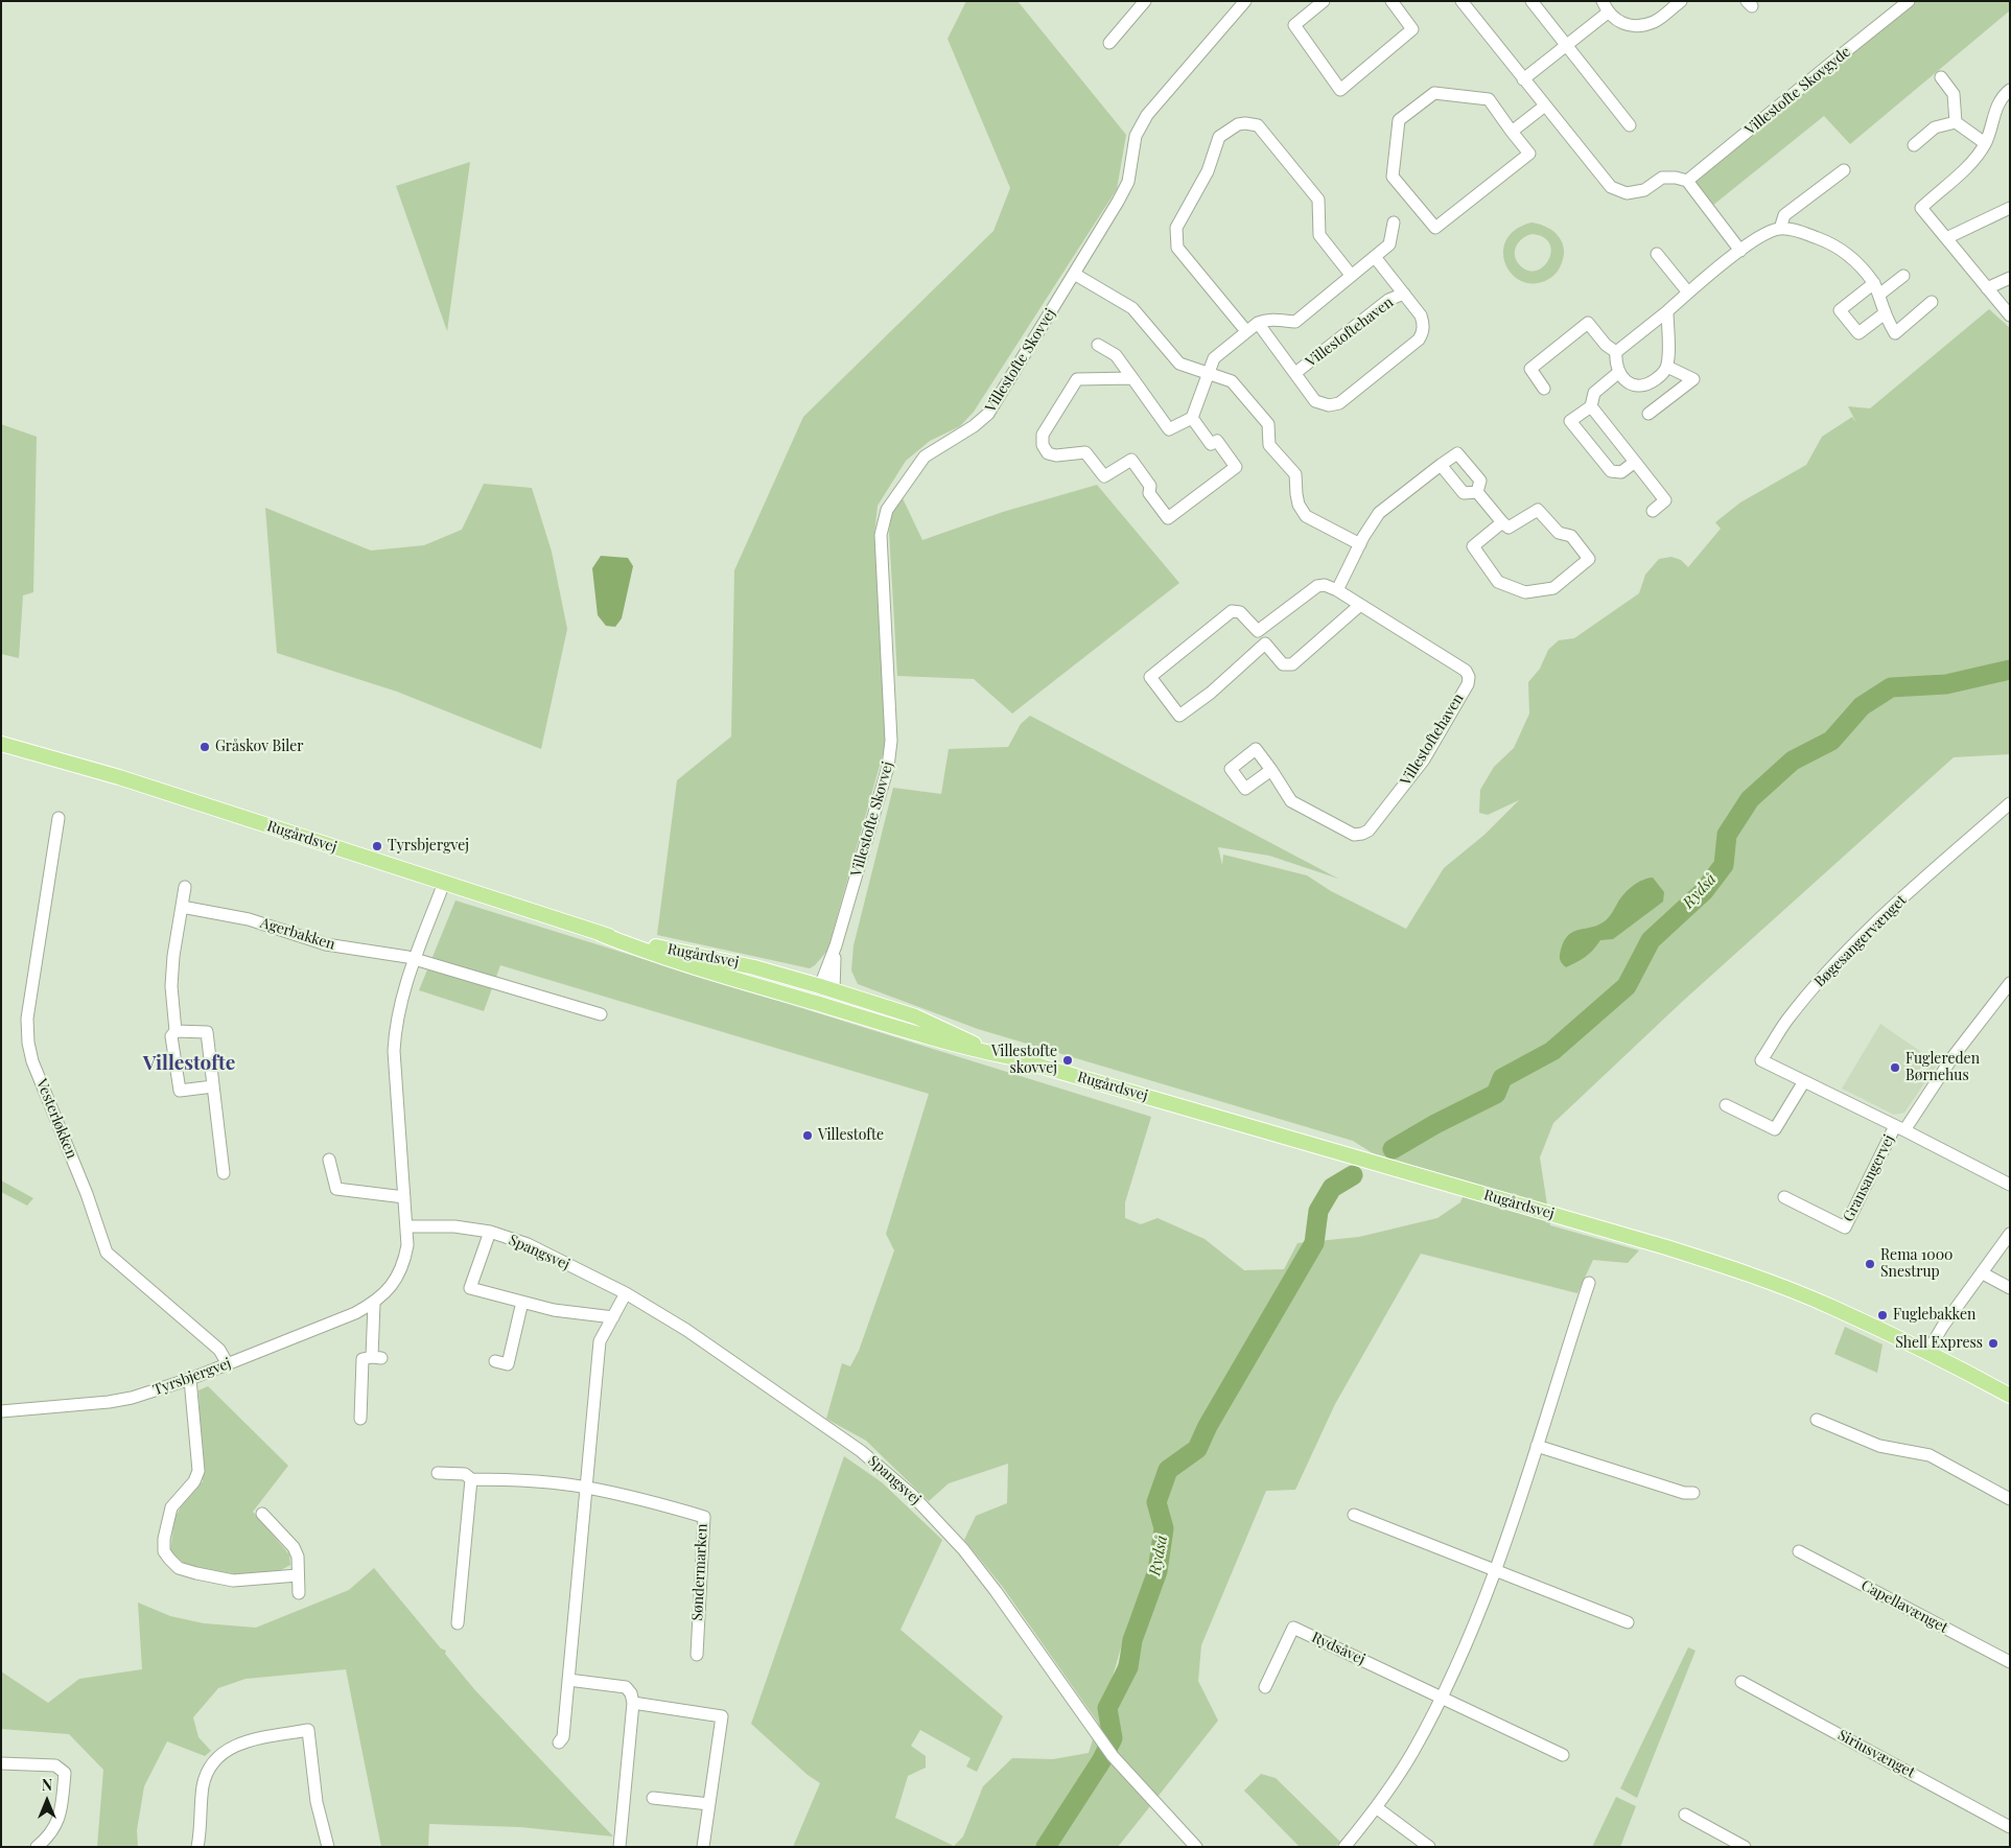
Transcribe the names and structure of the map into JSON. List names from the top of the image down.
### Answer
{
  "streets": {
    "main road": ["Rugårdsvej"],
    "street": [
      "Villestofte Skovgyde",
      "Villestoftehaven",
      "Villestofte Skovvej",
      "Agerbakken",
      "Bøgesangervænget",
      "Vesterløkken",
      "Gransangervej",
      "Spangsvej",
      "Tyrsbjergvej",
      "Søndermarken",
      "Capellavænget",
      "Rydsåvej",
      "Siriusvænget"
    ]
  },
  "crossings": [
    ["Villestofte Skovvej", "Rugårdsvej"],
    ["Rugårdsvej", "Tyrsbjergvej"],
    ["Agerbakken", "Tyrsbjergvej"],
    ["Bøgesangervænget", "Gransangervej"],
    ["Vesterløkken", "Tyrsbjergvej"],
    ["Spangsvej", "Tyrsbjergvej"]
  ],
  "districts": ["Villestofte"],
  "water": ["Rydså"],
  "places": [
    "Gråskov Biler",
    "Tyrsbjergvej",
    "Villestofte skovvej",
    "Fuglereden Børnehus",
    "Villestofte",
    "Rema 1000 Snestrup",
    "Fuglebakken",
    "Shell Express"
  ],
  "north": "top"
}
